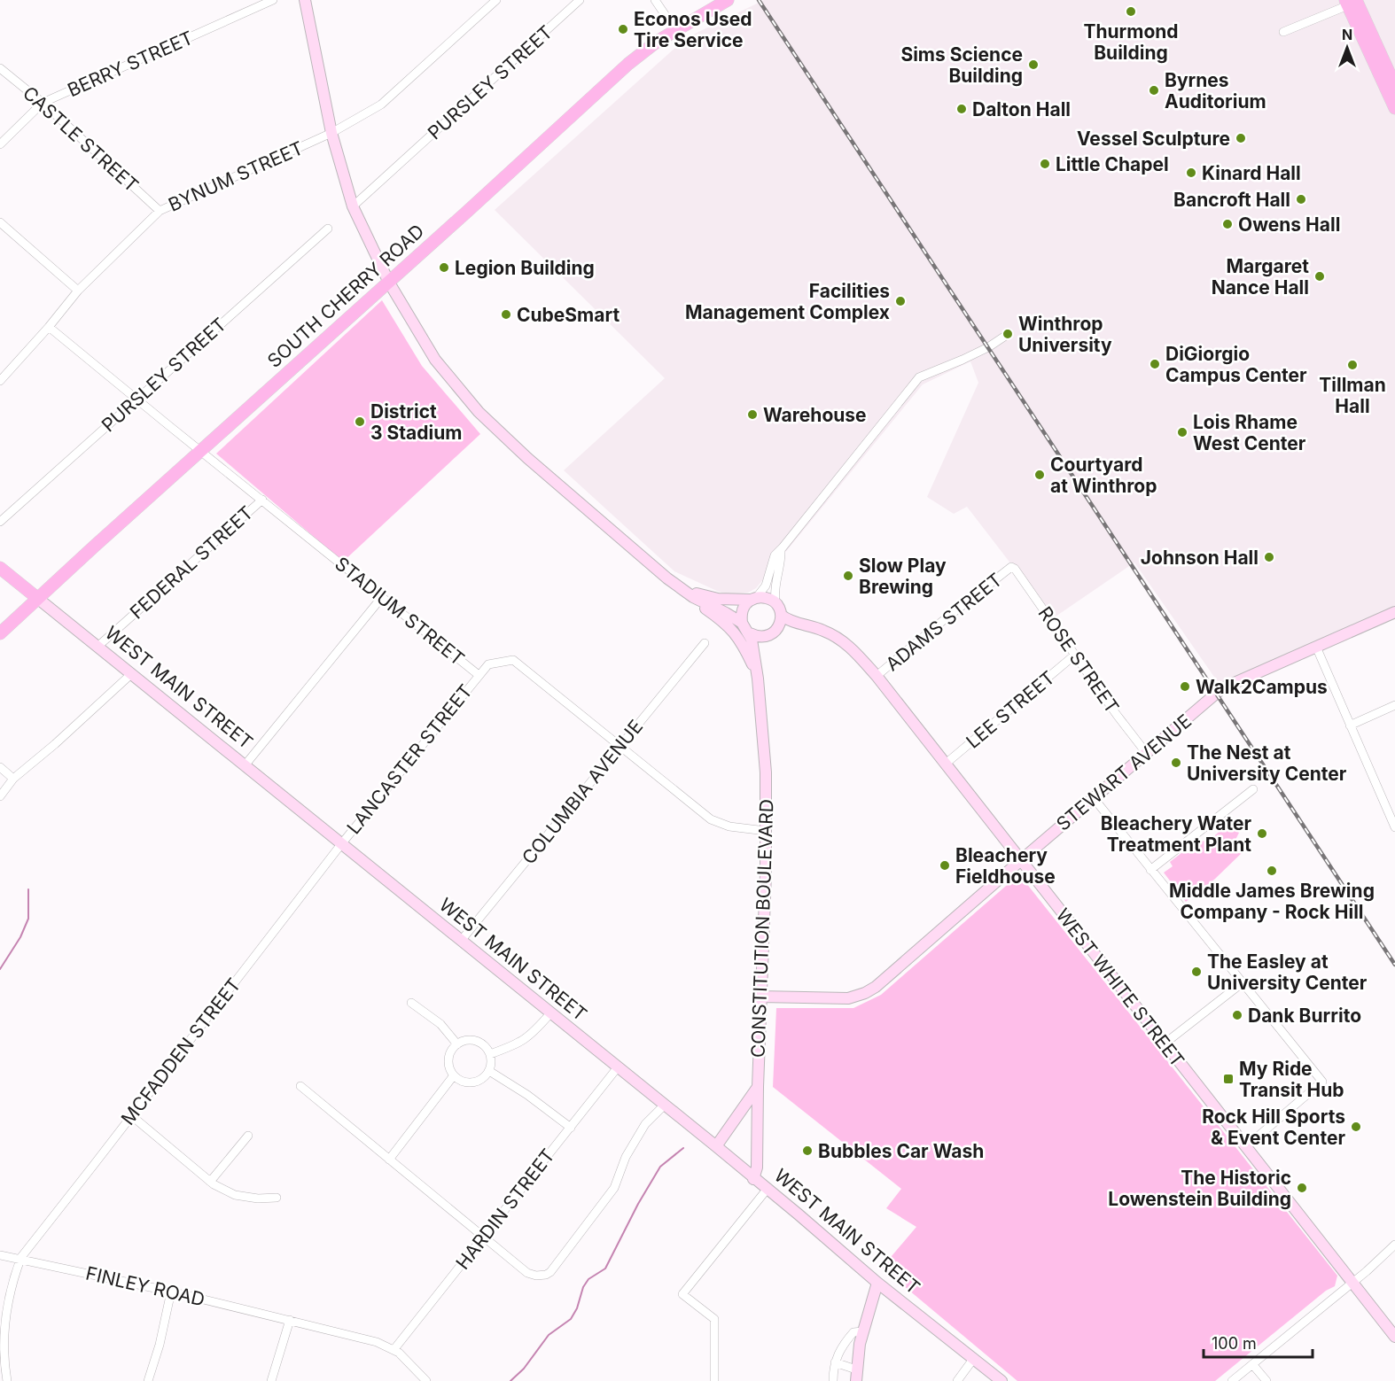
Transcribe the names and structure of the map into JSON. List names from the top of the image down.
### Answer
{
  "streets": {
    "main road": ["SOUTH CHERRY ROAD", "WEST MAIN STREET"],
    "street": [
      "BERRY STREET",
      "PURSLEY STREET",
      "CASTLE STREET",
      "BYNUM STREET",
      "FEDERAL STREET",
      "STADIUM STREET",
      "ADAMS STREET",
      "ROSE STREET",
      "LEE STREET",
      "LANCASTER STREET",
      "STEWART AVENUE",
      "COLUMBIA AVENUE",
      "CONSTITUTION BOULEVARD",
      "WEST WHITE STREET",
      "MCFADDEN STREET",
      "HARDIN STREET",
      "FINLEY ROAD"
    ]
  },
  "crossings": [
    ["BERRY STREET", "CASTLE STREET"],
    ["PURSLEY STREET", "STADIUM STREET"],
    ["PURSLEY STREET", "CONSTITUTION BOULEVARD"],
    ["CASTLE STREET", "BYNUM STREET"],
    ["BYNUM STREET", "STADIUM STREET"],
    ["BYNUM STREET", "CONSTITUTION BOULEVARD"],
    ["SOUTH CHERRY ROAD", "STADIUM STREET"],
    ["SOUTH CHERRY ROAD", "WEST MAIN STREET"],
    ["SOUTH CHERRY ROAD", "CONSTITUTION BOULEVARD"],
    ["FEDERAL STREET", "STADIUM STREET"],
    ["FEDERAL STREET", "WEST MAIN STREET"],
    ["STADIUM STREET", "LANCASTER STREET"],
    ["STADIUM STREET", "COLUMBIA AVENUE"],
    ["STADIUM STREET", "CONSTITUTION BOULEVARD"],
    ["ADAMS STREET", "ROSE STREET"],
    ["ADAMS STREET", "WEST WHITE STREET"],
    ["ROSE STREET", "LEE STREET"],
    ["ROSE STREET", "STEWART AVENUE"],
    ["WEST MAIN STREET", "LANCASTER STREET"],
    ["WEST MAIN STREET", "COLUMBIA AVENUE"],
    ["WEST MAIN STREET", "CONSTITUTION BOULEVARD"],
    ["WEST MAIN STREET", "MCFADDEN STREET"],
    ["WEST MAIN STREET", "HARDIN STREET"],
    ["LEE STREET", "WEST WHITE STREET"],
    ["LANCASTER STREET", "MCFADDEN STREET"],
    ["STEWART AVENUE", "CONSTITUTION BOULEVARD"],
    ["STEWART AVENUE", "WEST WHITE STREET"],
    ["CONSTITUTION BOULEVARD", "WEST WHITE STREET"],
    ["MCFADDEN STREET", "FINLEY ROAD"],
    ["HARDIN STREET", "FINLEY ROAD"]
  ],
  "places": {
    "other": [
      "Thurmond Building",
      "Econos Used Tire Service",
      "Sims Science Building",
      "Byrnes Auditorium",
      "Dalton Hall",
      "Vessel Sculpture",
      "Little Chapel",
      "Kinard Hall",
      "Bancroft Hall",
      "Owens Hall",
      "Legion Building",
      "Margaret Nance Hall",
      "Facilities Management Complex",
      "CubeSmart",
      "Winthrop University",
      "DiGiorgio Campus Center",
      "Tillman Hall",
      "Warehouse",
      "District 3 Stadium",
      "Lois Rhame West Center",
      "Courtyard at Winthrop",
      "Johnson Hall",
      "Slow Play Brewing",
      "Walk2Campus",
      "The Nest at University Center",
      "Bleachery Water Treatment Plant",
      "Bleachery Fieldhouse",
      "Middle James Brewing Company - Rock Hill",
      "The Easley at University Center",
      "Dank Burrito",
      "Rock Hill Sports & Event Center",
      "Bubbles Car Wash",
      "The Historic Lowenstein Building"
    ],
    "transit": ["My Ride Transit Hub"]
  },
  "scale_bar": "100 m",
  "north": "top"
}
